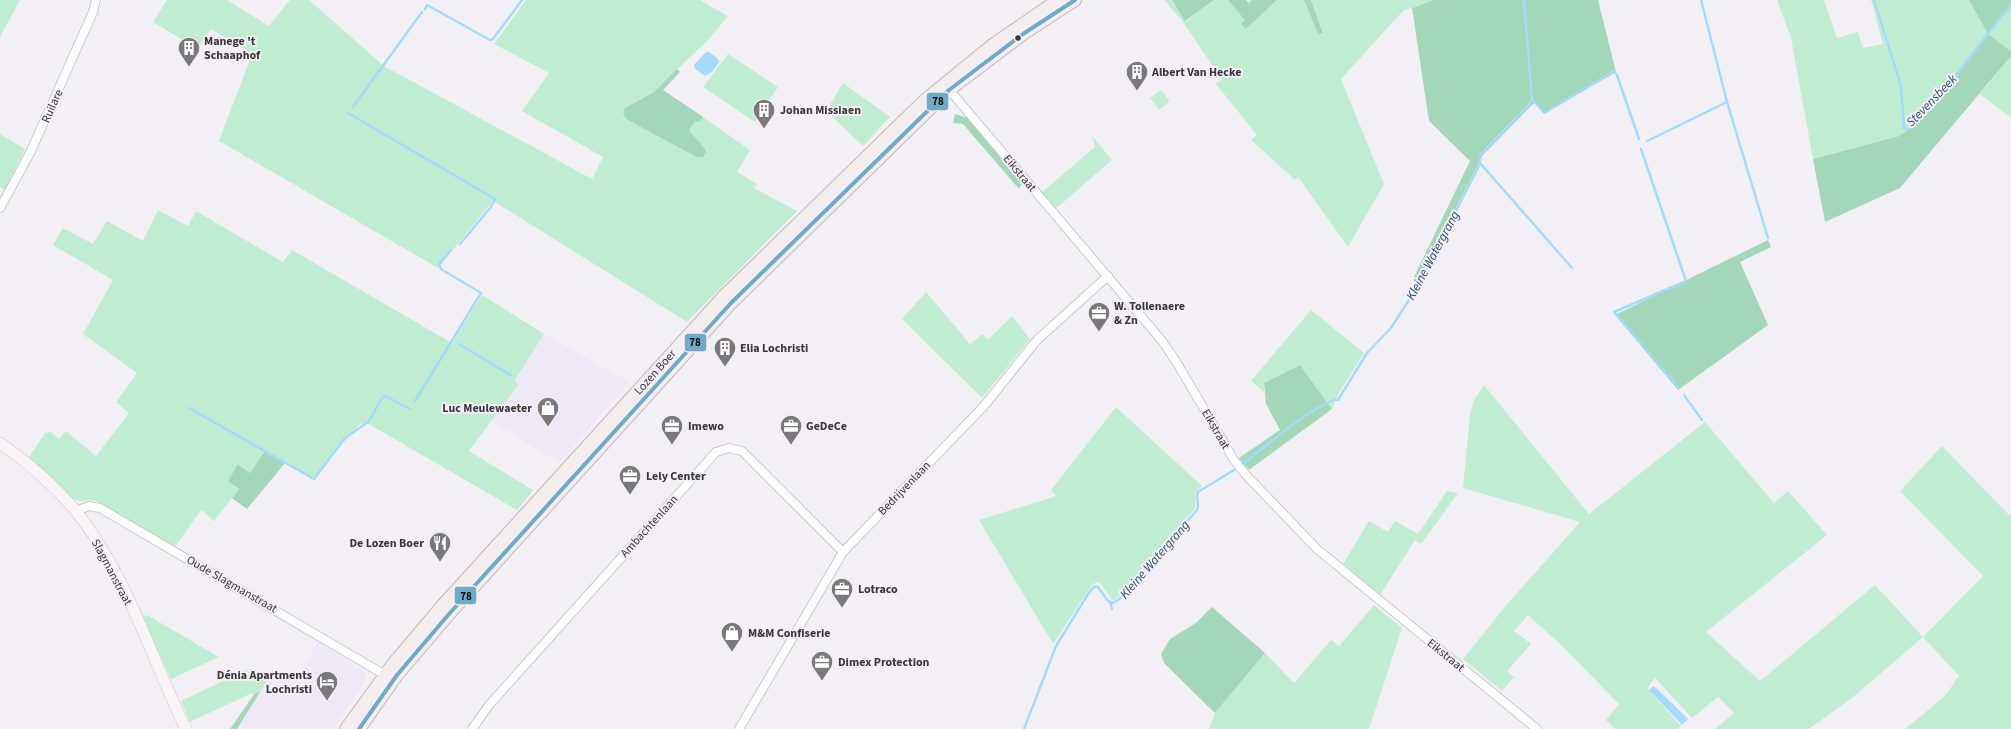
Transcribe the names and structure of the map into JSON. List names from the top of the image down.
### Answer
{
  "streets": {
    "main road": ["Lozen Boer", "Slagmanstraat"],
    "street": [
      "Ruilare",
      "Eikstraat",
      "Bedrijvenlaan",
      "Ambachtenlaan",
      "Oude Slagmanstraat"
    ]
  },
  "crossings": [
    ["Eikstraat", "Lozen Boer"],
    ["Eikstraat", "Bedrijvenlaan"],
    ["Lozen Boer", "Oude Slagmanstraat"],
    ["Bedrijvenlaan", "Ambachtenlaan"],
    ["Slagmanstraat", "Oude Slagmanstraat"]
  ],
  "water": ["Stevensbeek", "Kleine Watergrang"],
  "places": {
    "building": [
      "Manege 't Schaaphof",
      "Albert Van Hecke",
      "Johan Missiaen",
      "Elia Lochristi"
    ],
    "office": [
      "W. Tollenaere & Zn",
      "Imewo",
      "GeDeCe",
      "Lely Center",
      "Lotraco",
      "Dimex Protection"
    ],
    "shop": ["Luc Meulewaeter", "M&M Confiserie"],
    "restaurant": ["De Lozen Boer"],
    "hotel": ["Dénia Apartments Lochristi"]
  },
  "lines": ["transit line 78"]
}
